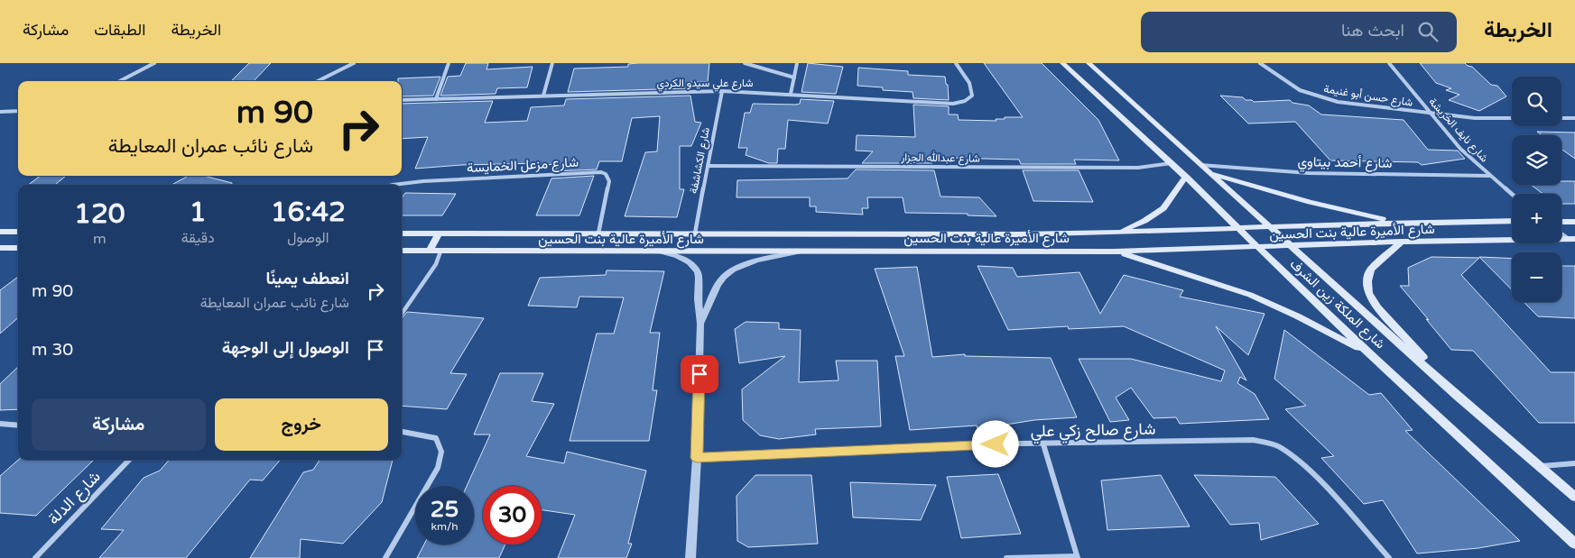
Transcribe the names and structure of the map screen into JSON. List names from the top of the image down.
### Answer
{
  "streets": {
    "main road": ["شارع الأميرة عالية بنت الحسين", "شارع الملكة زين الشرف"],
    "street": [
      "شارع علي سيدو الكردي",
      "شارع حسن أبو غنيمة",
      "شارع نايف الخريشة",
      "شارع عبدالله الجزار",
      "شارع الكشاشفة",
      "شارع أحمد بيتاوي",
      "شارع مزعل الخمايسة",
      "شارع صالح زكي علي",
      "شارع الدلة"
    ]
  },
  "crossings": [
    ["شارع علي سيدو الكردي", "شارع الكشاشفة"],
    ["شارع حسن أبو غنيمة", "شارع نايف الخريشة"],
    ["شارع نايف الخريشة", "شارع أحمد بيتاوي"],
    ["شارع عبدالله الجزار", "شارع الكشاشفة"],
    ["شارع عبدالله الجزار", "شارع الملكة زين الشرف"],
    ["شارع الكشاشفة", "شارع الأميرة عالية بنت الحسين"],
    ["شارع أحمد بيتاوي", "شارع الملكة زين الشرف"],
    ["شارع مزعل الخمايسة", "شارع الأميرة عالية بنت الحسين"],
    ["شارع الأميرة عالية بنت الحسين", "شارع الملكة زين الشرف"]
  ],
  "page": {
    "header": "الخريطة",
    "search": "ابحث هنا",
    "nav": ["الخريطة", "الطبقات", "مشاركة"],
    "map_buttons": ["+", "−"],
    "turn": ["90 m", "شارع نائب عمران المعايطة"],
    "eta": [
      "16:42",
      "الوصول",
      "1",
      "دقيقة",
      "120",
      "m"
    ],
    "list": [
      {
        "name": "انعطف يمينًا",
        "note": "شارع نائب عمران المعايطة",
        "value": "90 m"
      },
      {
        "name": "الوصول إلى الوجهة",
        "value": "30 m"
      }
    ],
    "buttons": ["خروج", "مشاركة"],
    "speed": "25 km/h",
    "limit": "30"
  }
}
